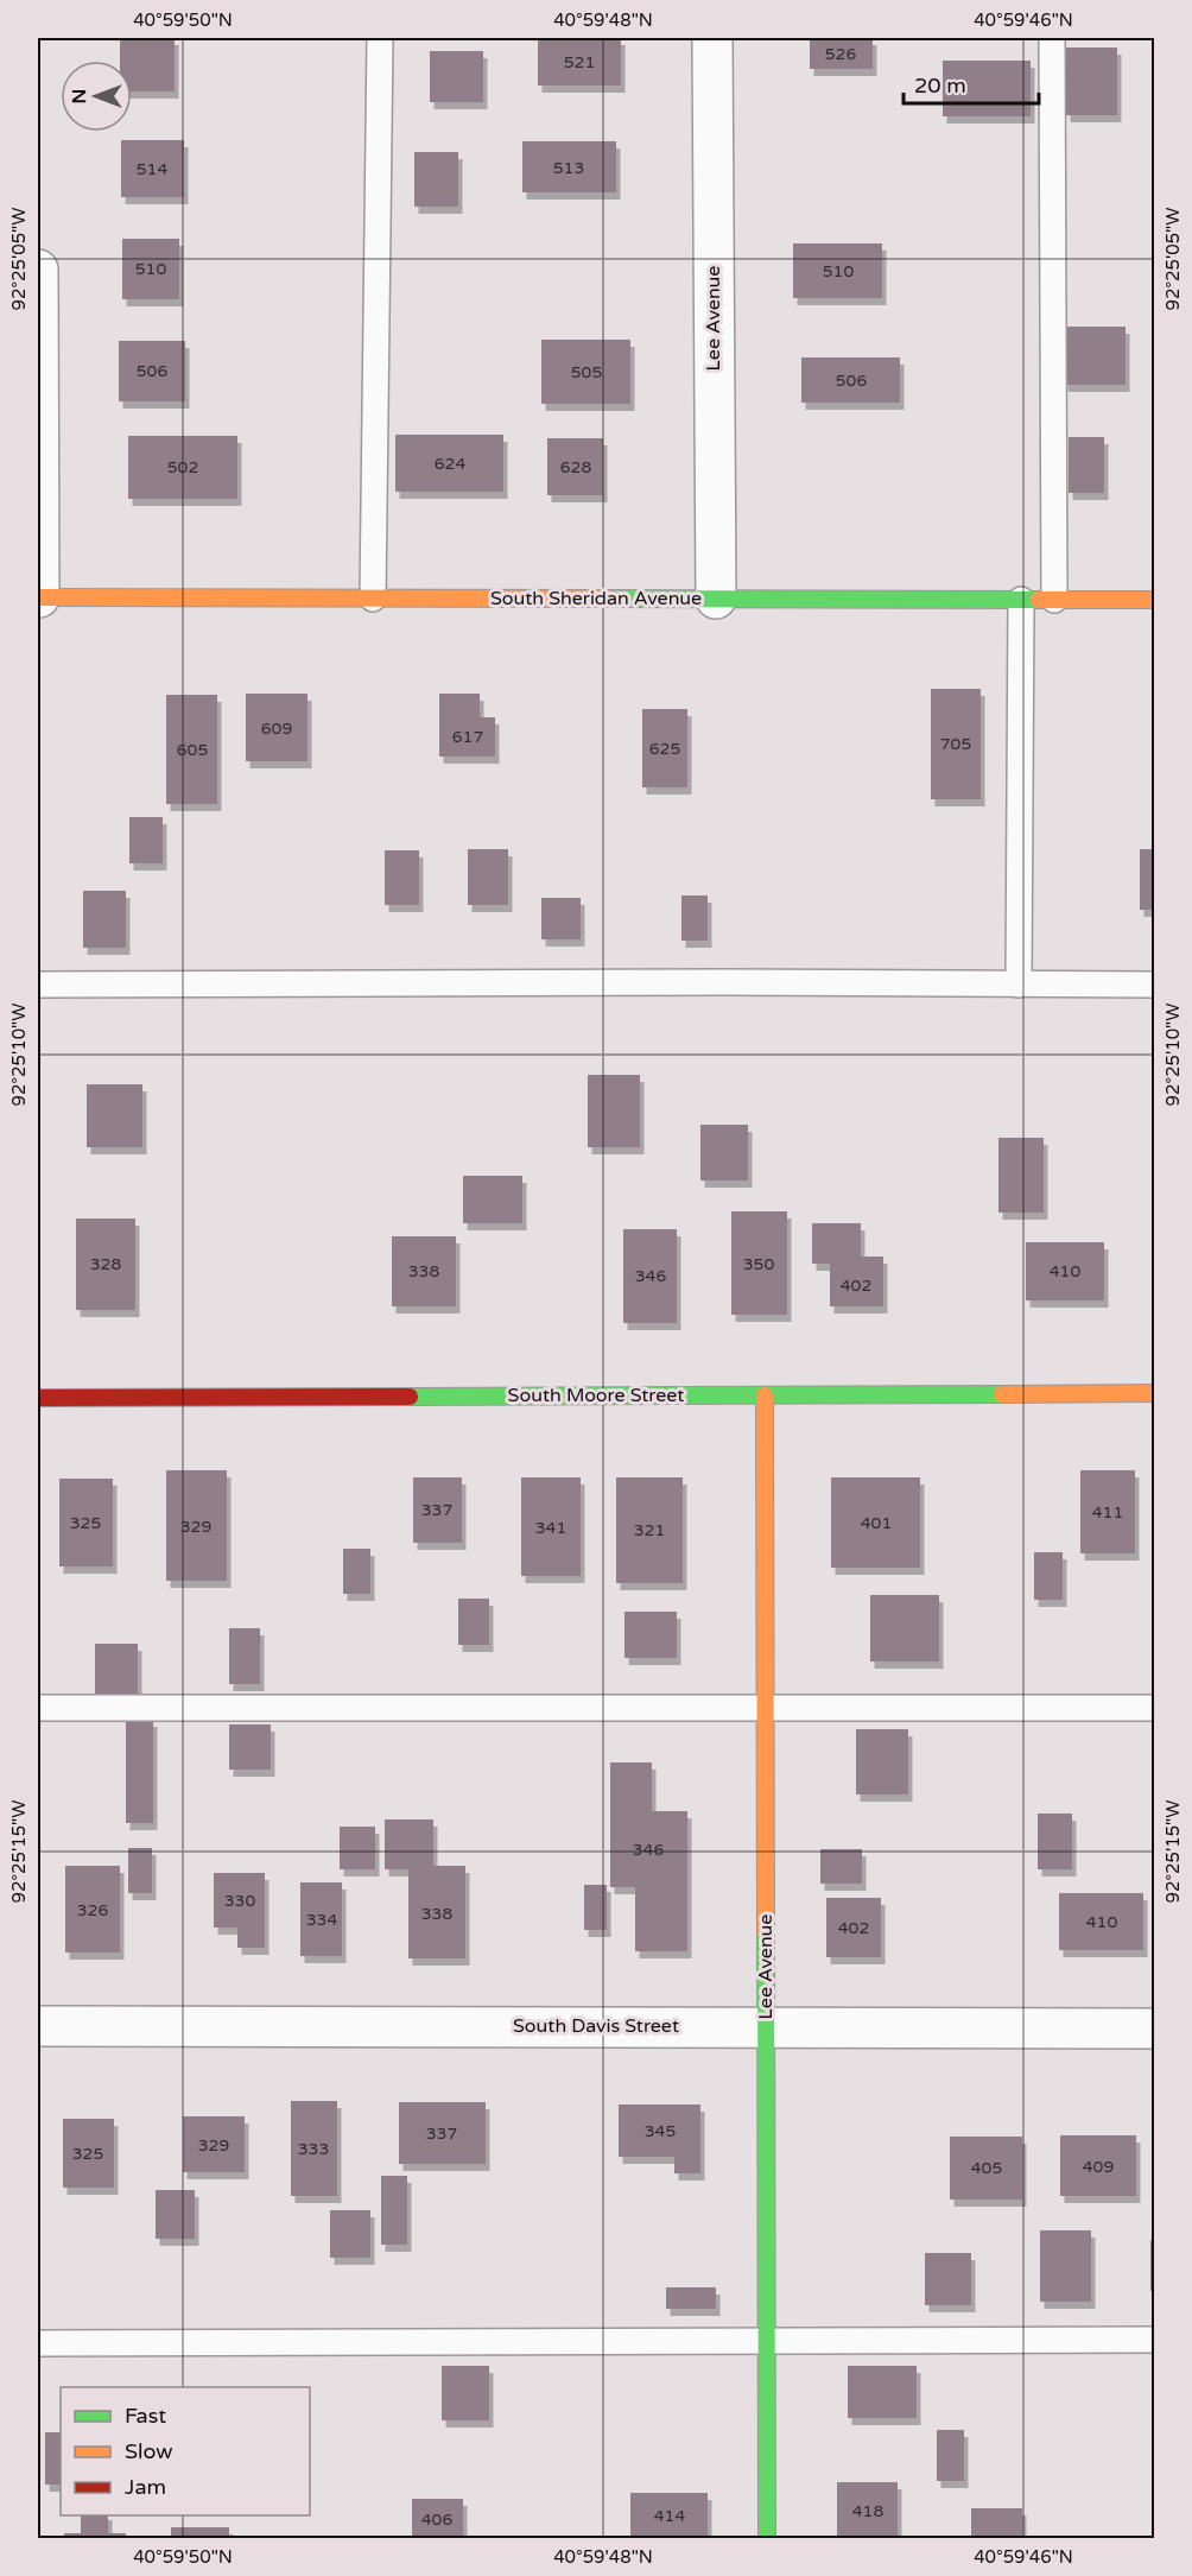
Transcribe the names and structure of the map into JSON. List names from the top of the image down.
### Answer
{
  "streets": {
    "street": [
      "Lee Avenue",
      "South Sheridan Avenue",
      "South Moore Street",
      "South Davis Street"
    ]
  },
  "crossings": [
    ["Lee Avenue", "South Sheridan Avenue"],
    ["Lee Avenue", "South Moore Street"],
    ["Lee Avenue", "South Davis Street"]
  ],
  "house_numbers": [
    "526",
    "521",
    "513",
    "514",
    "510",
    "510",
    "506",
    "505",
    "506",
    "624",
    "502",
    "628",
    "609",
    "617",
    "705",
    "625",
    "605",
    "328",
    "350",
    "338",
    "410",
    "346",
    "402",
    "337",
    "411",
    "325",
    "401",
    "329",
    "341",
    "321",
    "346",
    "330",
    "326",
    "338",
    "334",
    "410",
    "402",
    "345",
    "337",
    "329",
    "333",
    "325",
    "409",
    "405",
    "418",
    "414",
    "406"
  ],
  "legend": ["Fast", "Slow", "Jam"],
  "scale_bar": "20 m",
  "north": "left",
  "coordinates": [
    "40°59'50\"N",
    "40°59'48\"N",
    "40°59'46\"N",
    "92°25'05\"W",
    "92°25'10\"W",
    "92°25'15\"W"
  ]
}
